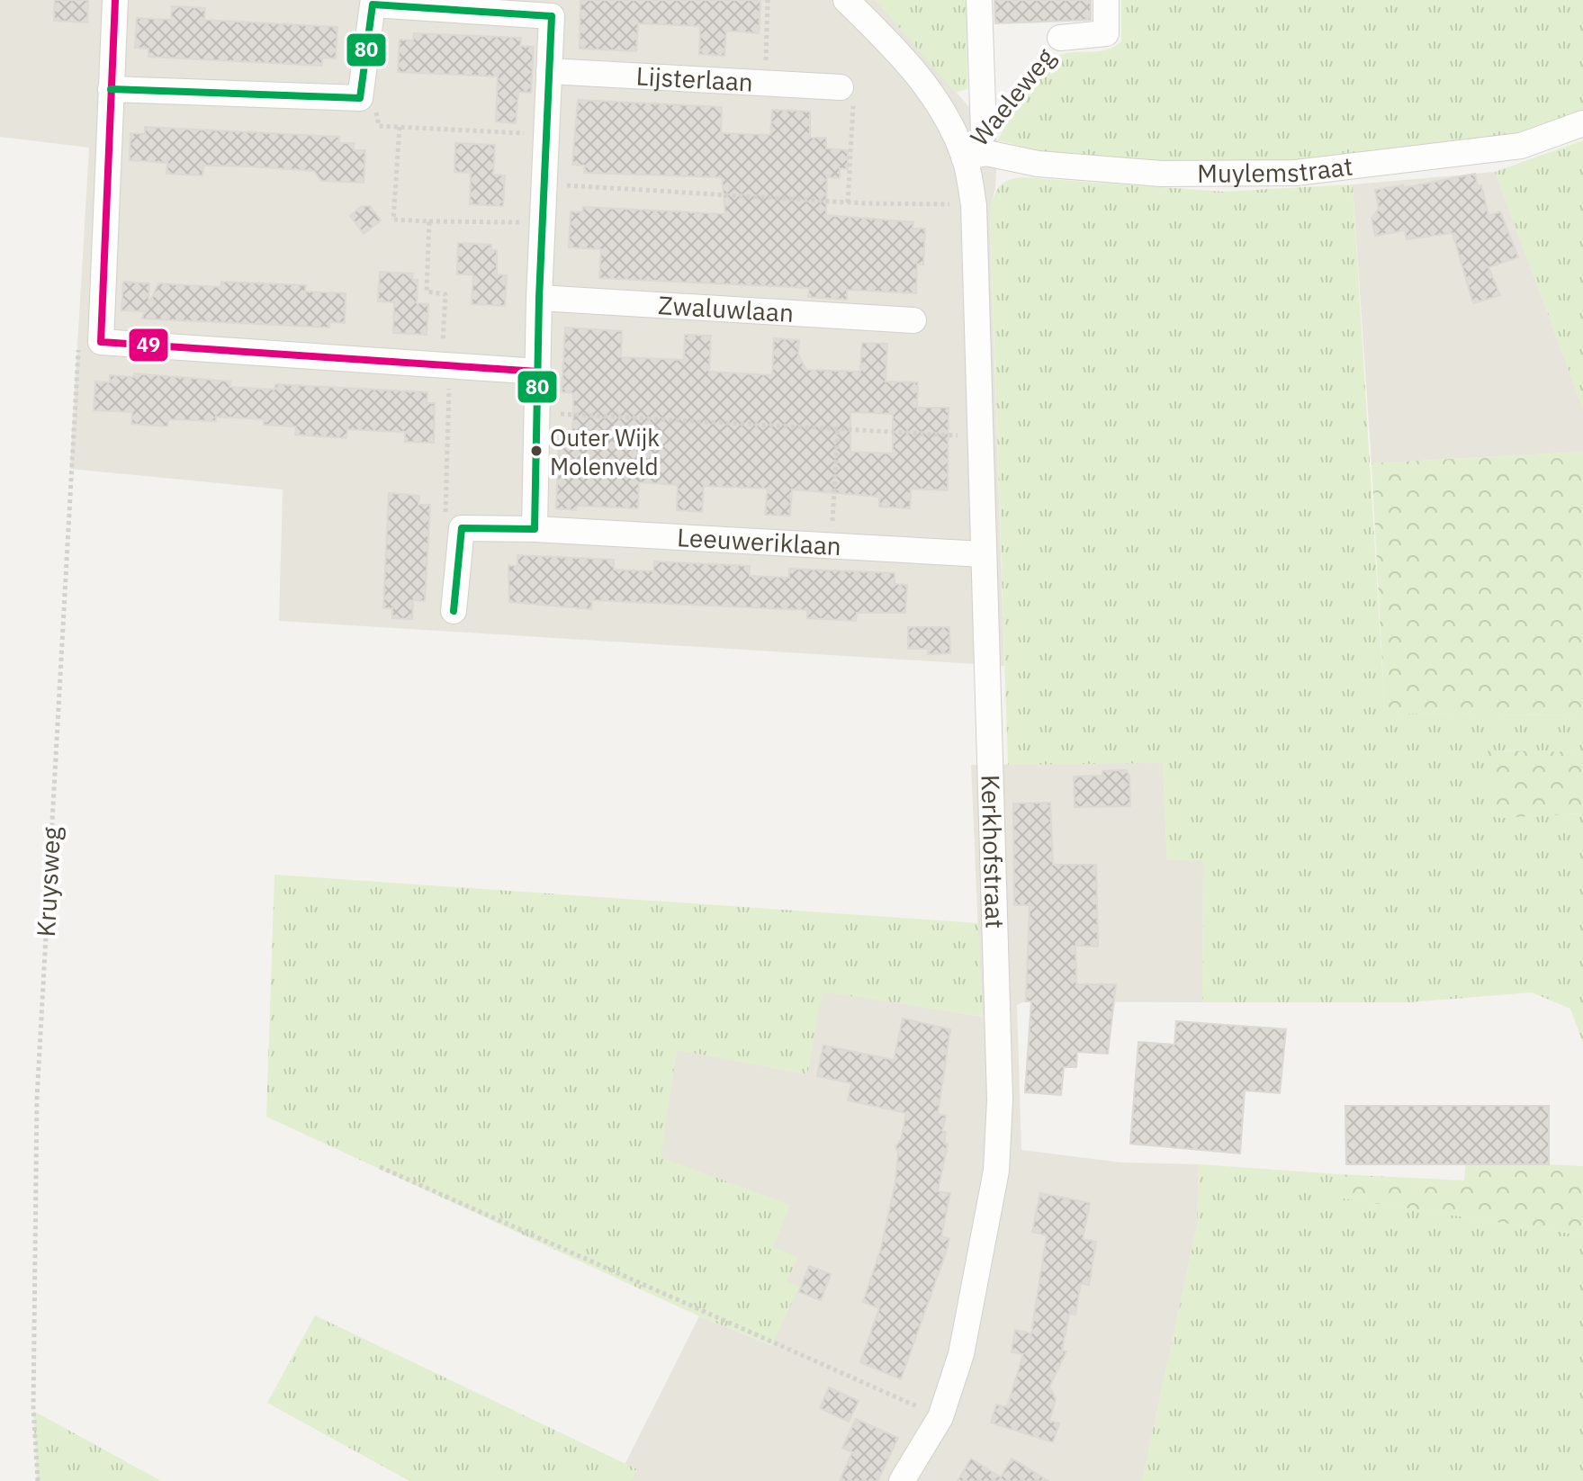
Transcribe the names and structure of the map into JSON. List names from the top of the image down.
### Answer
{
  "streets": {
    "street": [
      "Lijsterlaan",
      "Muylemstraat",
      "Zwaluwlaan",
      "Leeuweriklaan",
      "Kerkhofstraat"
    ],
    "path": ["Waeleweg", "Kruysweg"]
  },
  "crossings": [
    ["Muylemstraat", "Kerkhofstraat"],
    ["Leeuweriklaan", "Kerkhofstraat"]
  ],
  "places": ["Outer Wijk Molenveld"],
  "lines": ["transit line 49", "transit line 80"]
}
